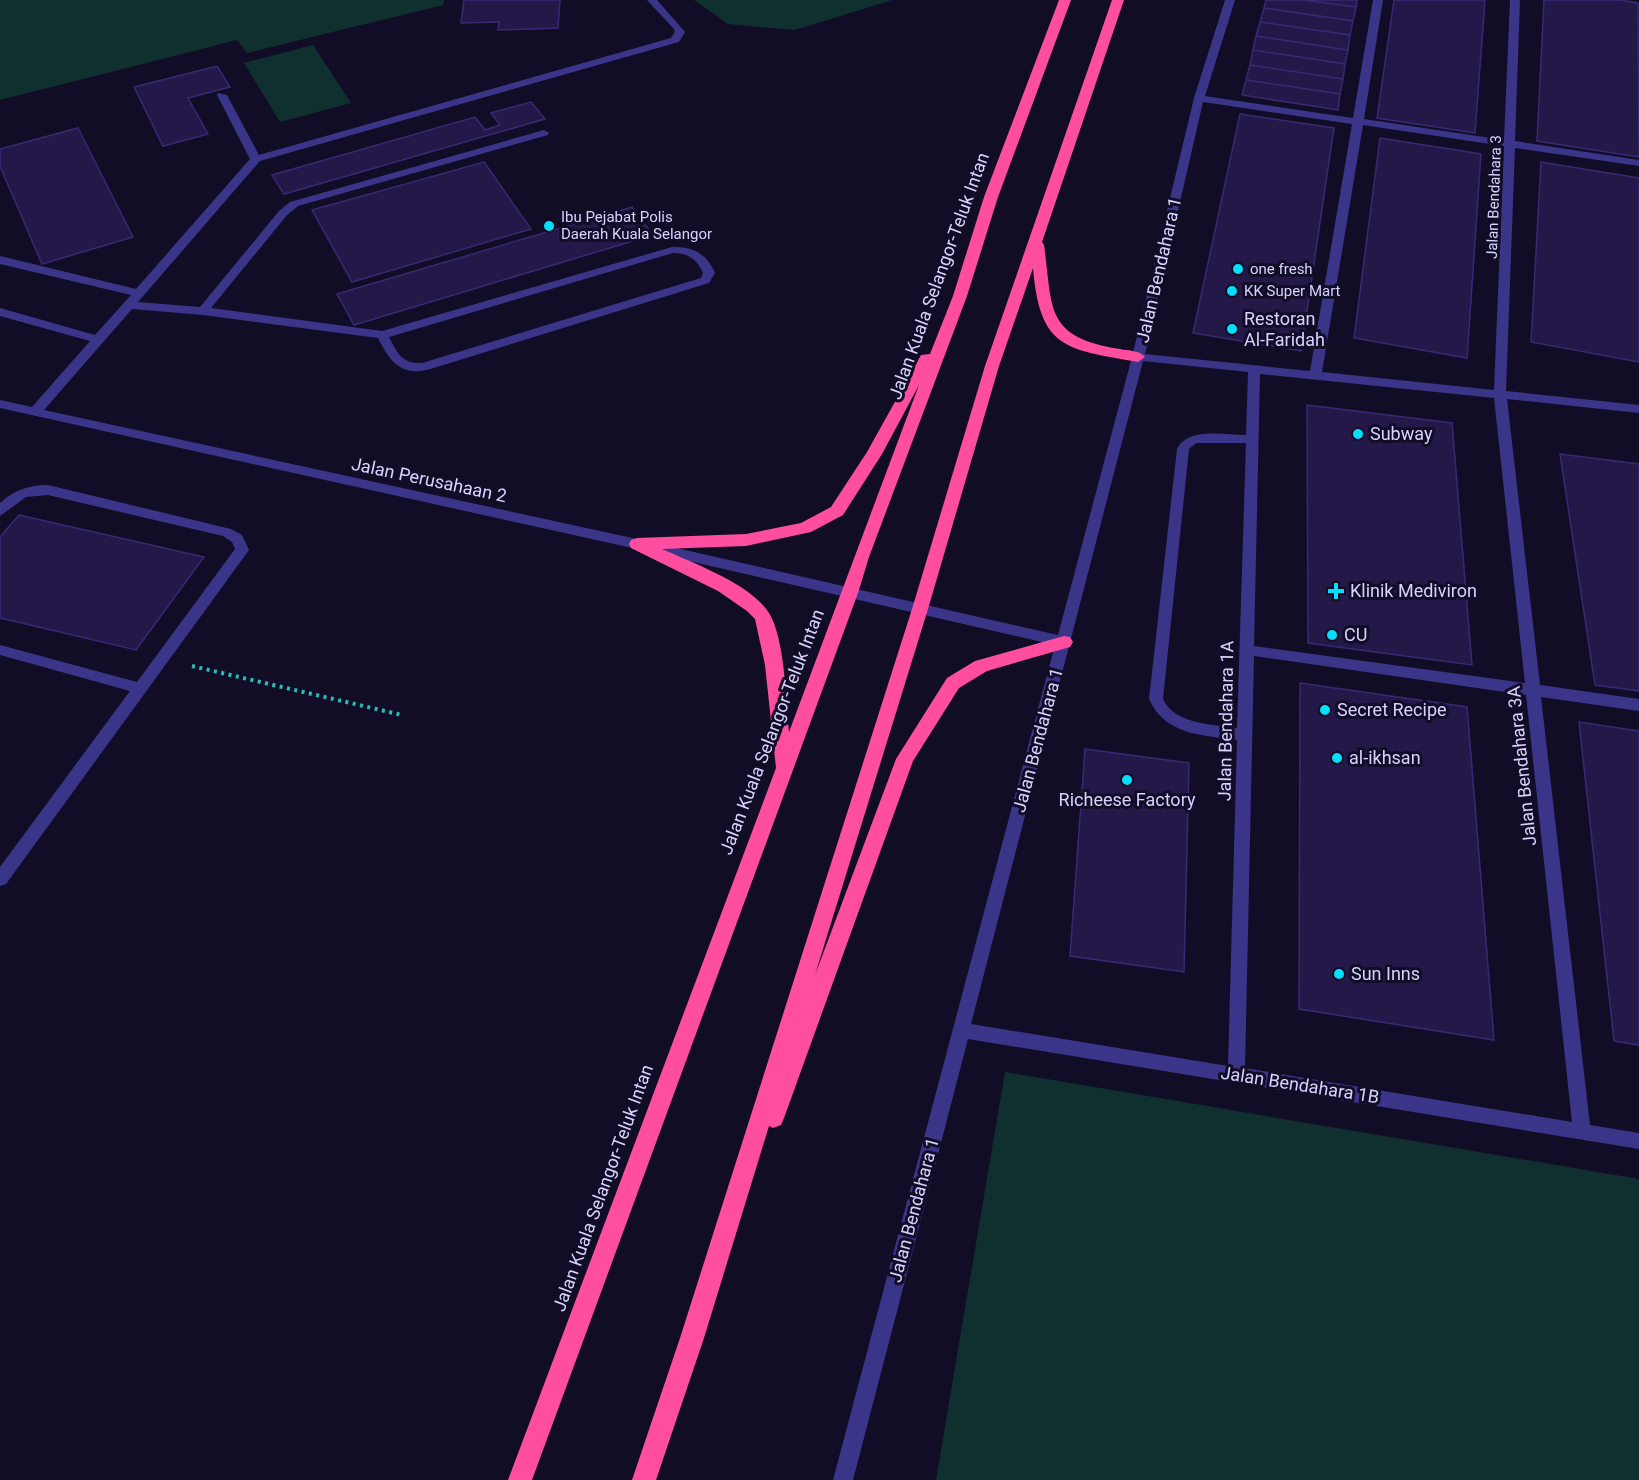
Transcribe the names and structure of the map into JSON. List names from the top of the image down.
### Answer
{
  "streets": {
    "highway": ["Jalan Kuala Selangor-Teluk Intan"],
    "street": [
      "Jalan Bendahara 3",
      "Jalan Bendahara 1",
      "Jalan Perusahaan 2",
      "Jalan Bendahara 1A",
      "Jalan Bendahara 3A",
      "Jalan Bendahara 1B"
    ]
  },
  "crossings": [
    ["Jalan Bendahara 3", "Jalan Bendahara 3A"],
    ["Jalan Bendahara 1", "Jalan Perusahaan 2"],
    ["Jalan Bendahara 1", "Jalan Bendahara 1B"],
    ["Jalan Kuala Selangor-Teluk Intan", "Jalan Perusahaan 2"],
    ["Jalan Bendahara 1A", "Jalan Bendahara 1B"],
    ["Jalan Bendahara 3A", "Jalan Bendahara 1B"]
  ],
  "places": {
    "other": [
      "Ibu Pejabat Polis Daerah Kuala Selangor",
      "one fresh",
      "KK Super Mart",
      "Restoran Al-Faridah",
      "Subway",
      "CU",
      "Secret Recipe",
      "al-ikhsan",
      "Richeese Factory",
      "Sun Inns"
    ],
    "health": ["Klinik Mediviron"]
  }
}
